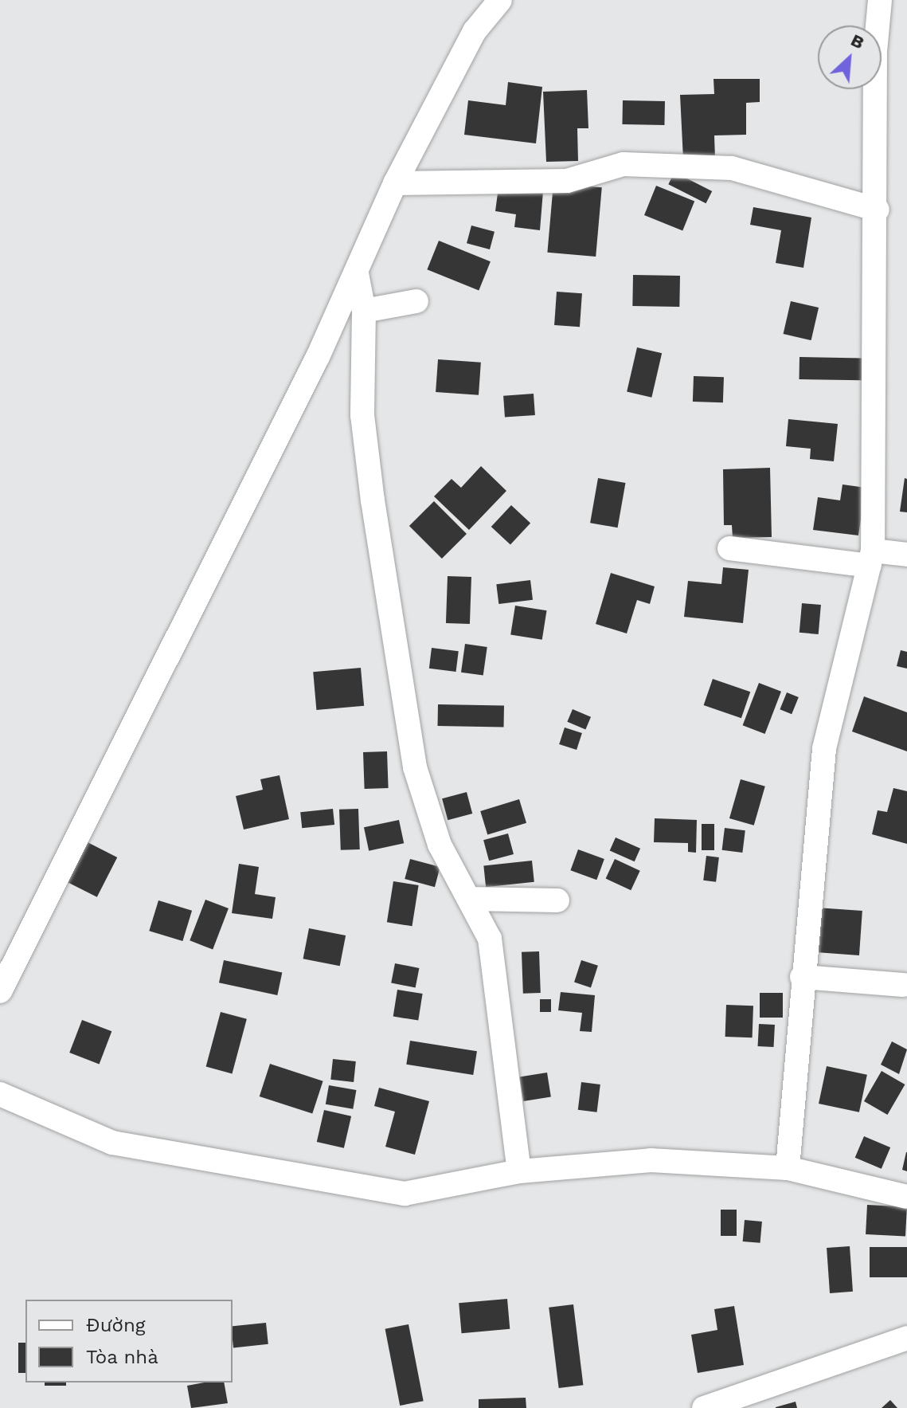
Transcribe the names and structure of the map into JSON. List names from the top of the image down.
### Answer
{
  "legend": ["Đường", "Tòa nhà"],
  "north": "top right"
}
